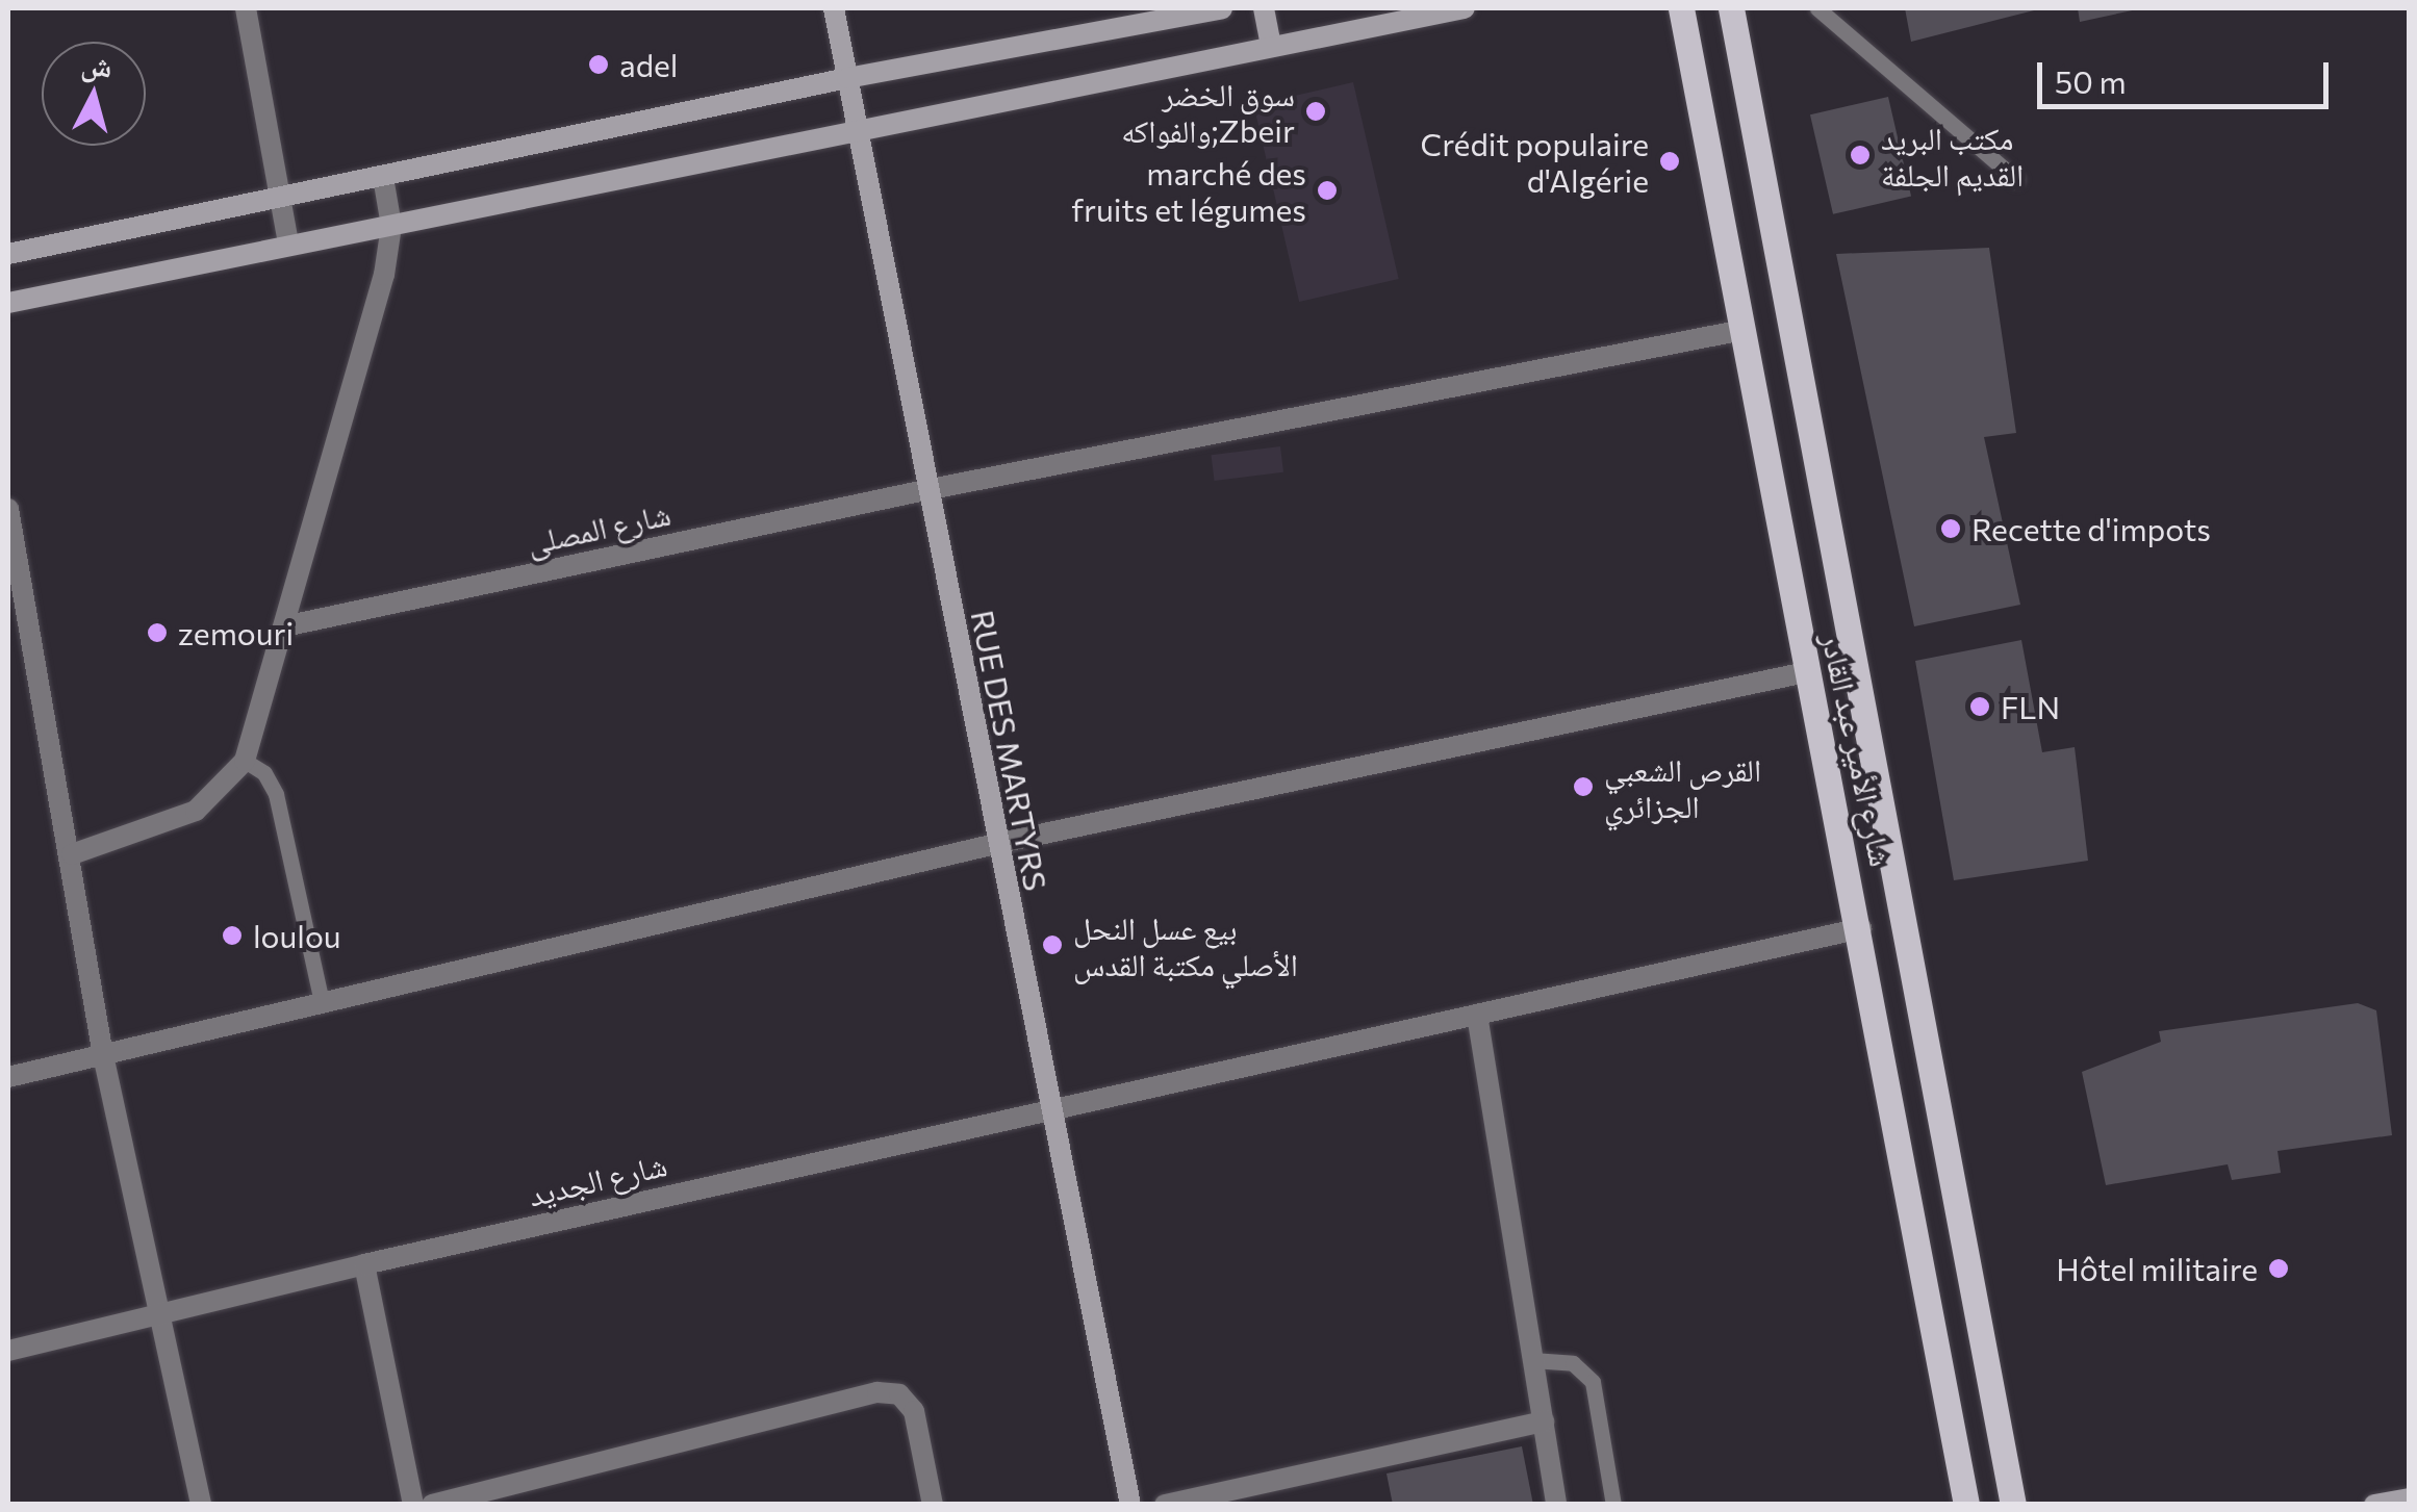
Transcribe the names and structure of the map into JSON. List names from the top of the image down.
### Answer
{
  "streets": {
    "main road": ["شارع الأمير عبد القادر"],
    "street": ["شارع المصلى", "RUE DES MARTYRS", "شارع الجديد"]
  },
  "crossings": [
    ["شارع المصلى", "شارع الأمير عبد القادر"],
    ["شارع المصلى", "RUE DES MARTYRS"],
    ["شارع الأمير عبد القادر", "شارع الجديد"],
    ["RUE DES MARTYRS", "شارع الجديد"]
  ],
  "places": [
    "adel",
    "سوق الخضر والفواكه;Zbeir",
    "مكتب البريد القديم الجلفة",
    "Crédit populaire d'Algérie",
    "marché des fruits et légumes",
    "Recette d'impots",
    "zemouri",
    "FLN",
    "القرص الشعبي الجزائري",
    "loulou",
    "بيع عسل النحل الأصلي مكتبة القدس",
    "Hôtel militaire"
  ],
  "scale_bar": "50 m",
  "north": "top"
}
